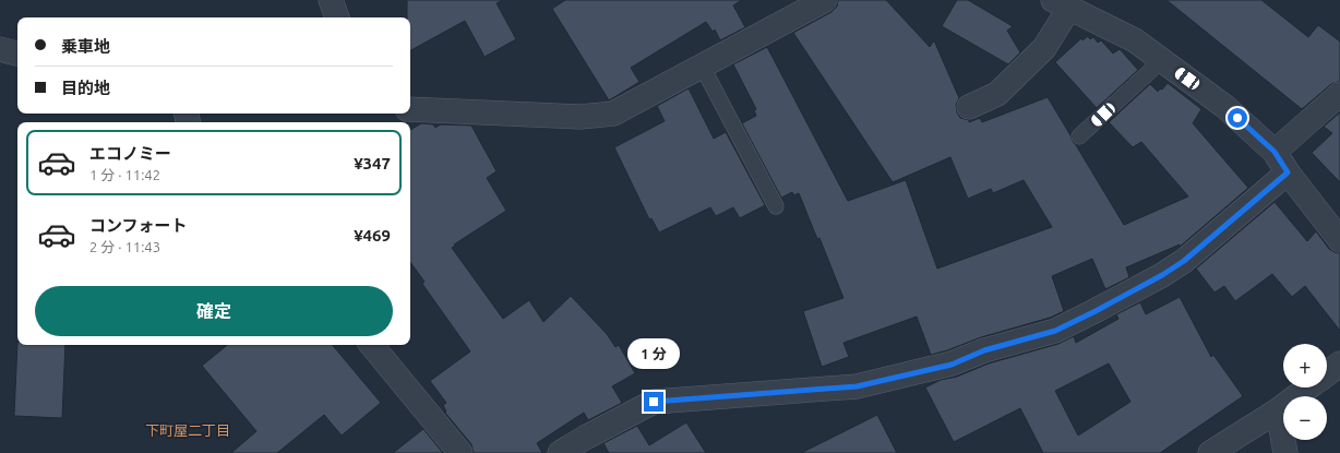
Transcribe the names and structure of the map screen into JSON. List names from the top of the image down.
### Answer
{
  "districts": ["下町屋二丁目"],
  "page": {
    "banner": ["乗車地", "目的地"],
    "list": [
      {
        "name": "エコノミー",
        "note": "1 分 · 11:42",
        "value": "¥347"
      },
      {
        "name": "コンフォート",
        "note": "2 分 · 11:43",
        "value": "¥469"
      }
    ],
    "buttons": "確定",
    "bubble": "1 分",
    "map_buttons": ["+", "−"]
  }
}
